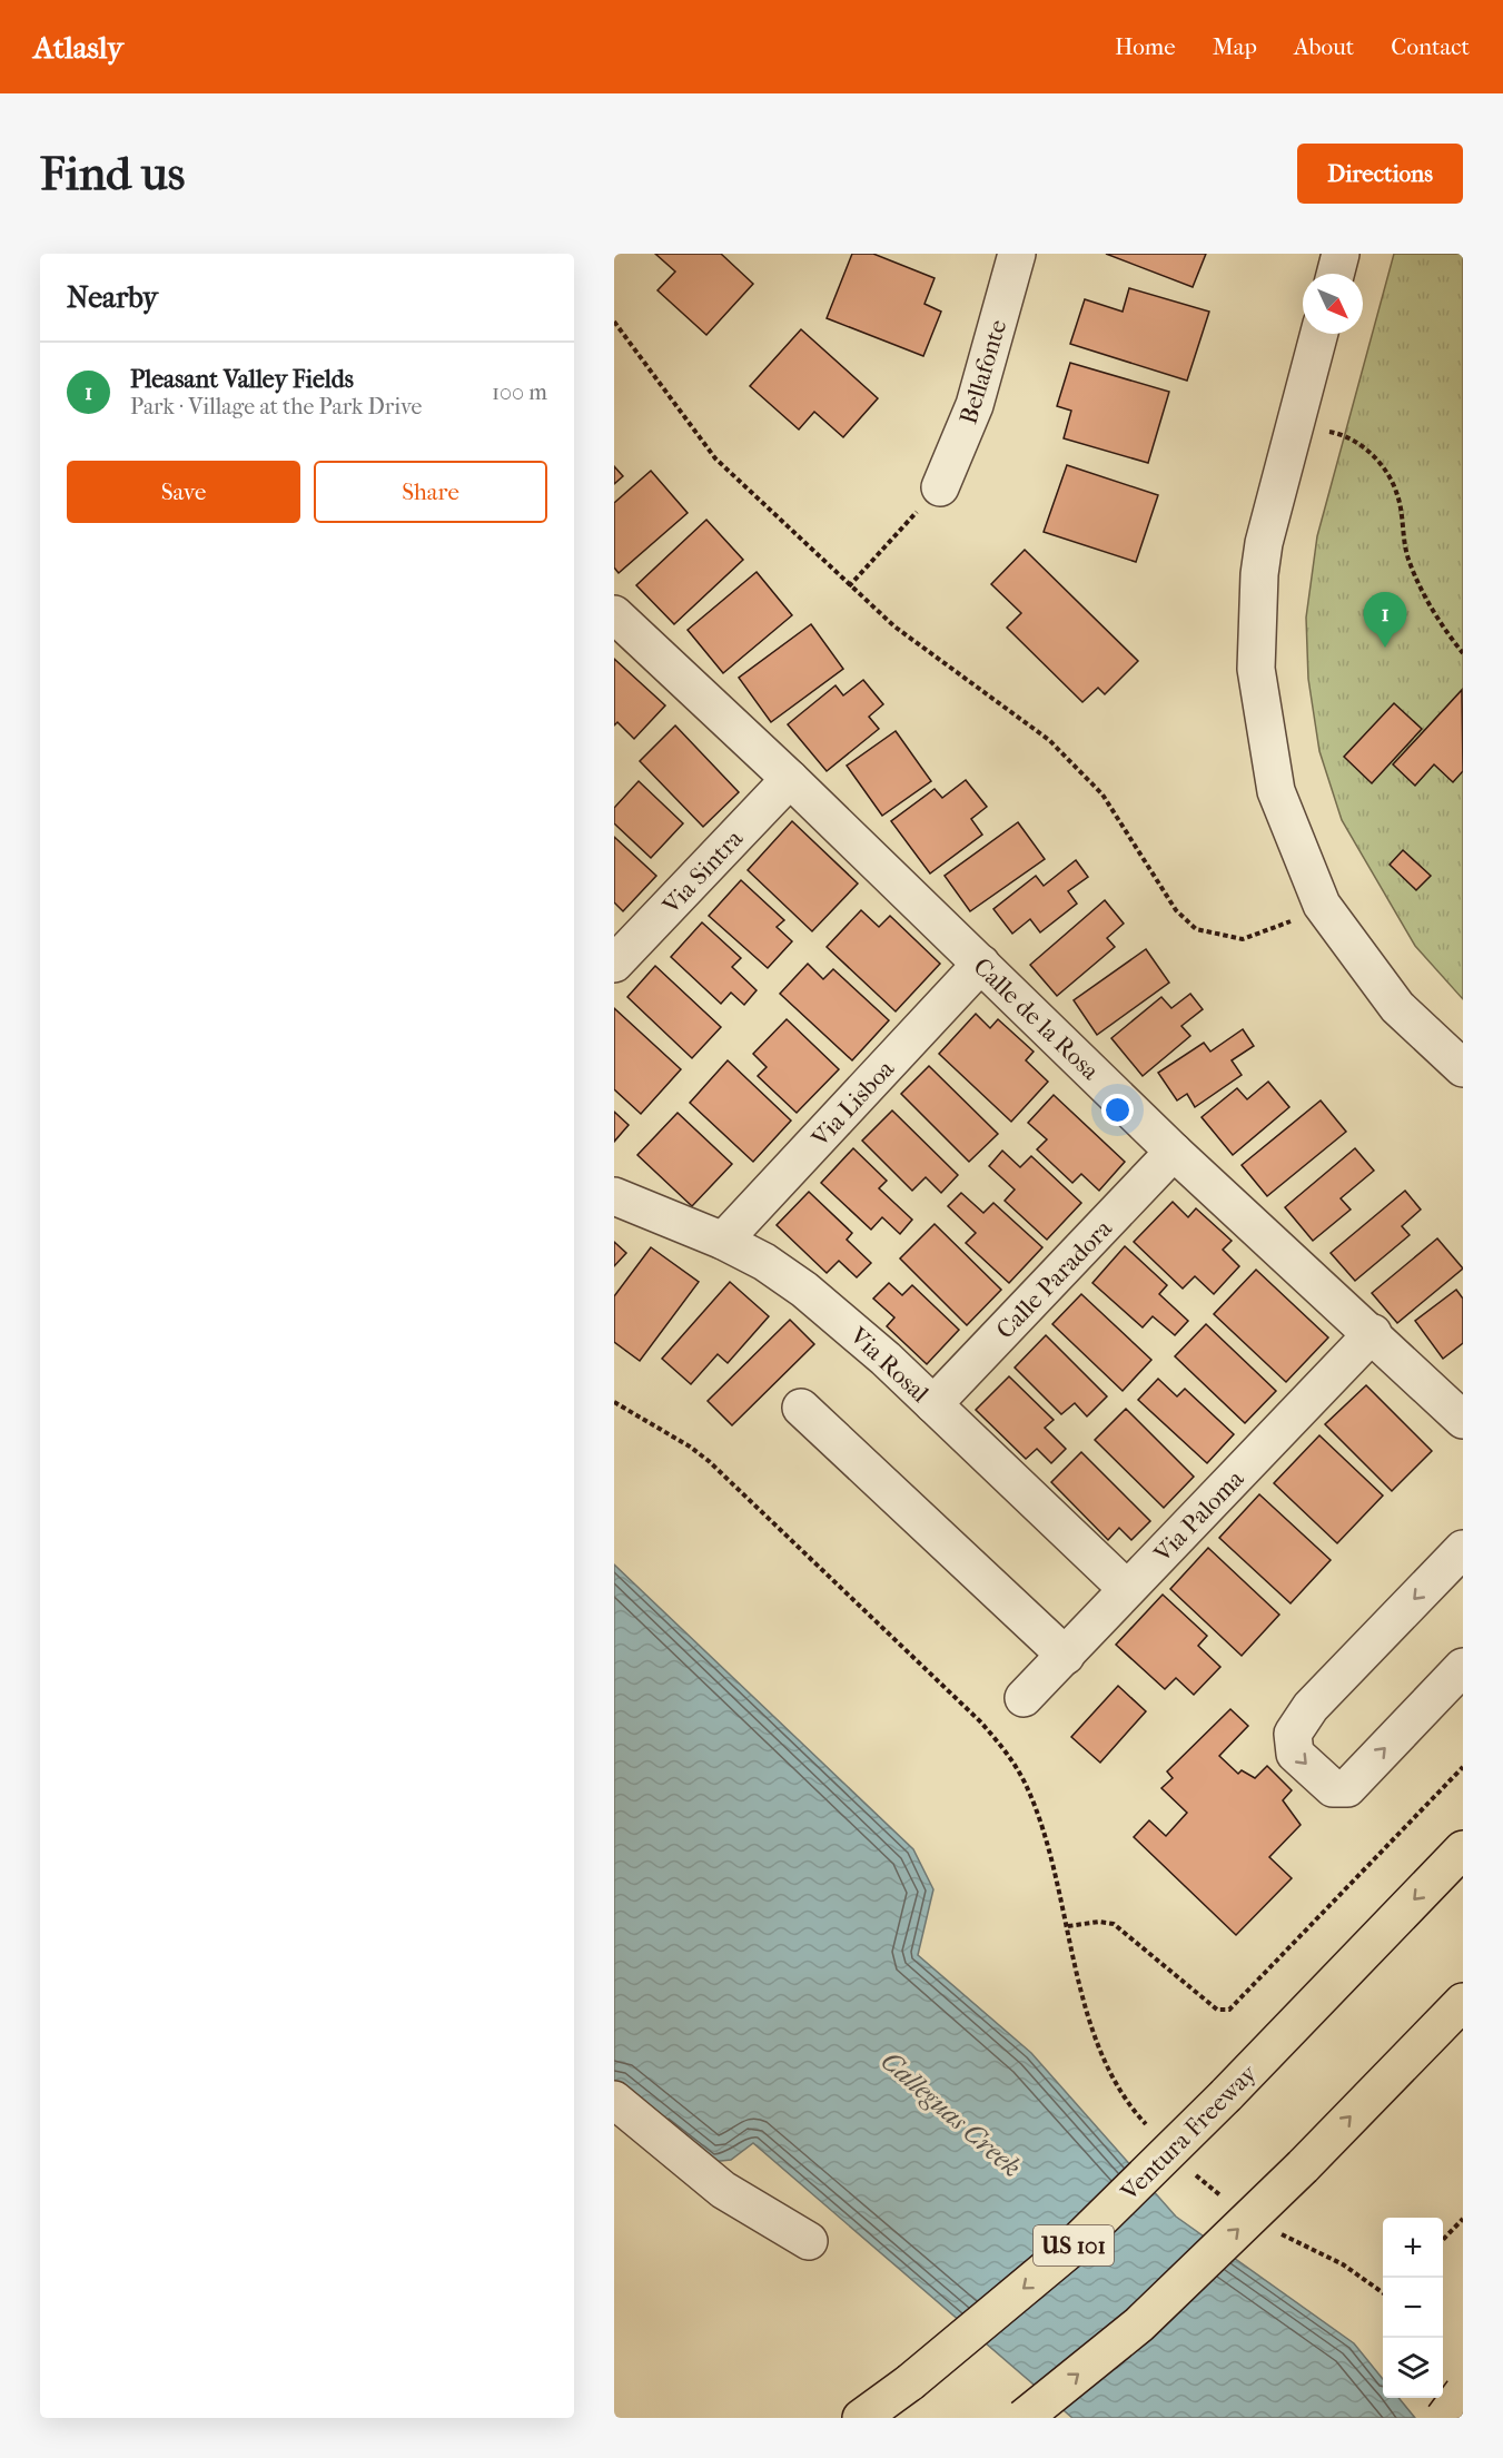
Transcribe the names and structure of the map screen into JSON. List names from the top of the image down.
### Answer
{
  "streets": {
    "main road": ["Ventura Freeway", "US 101"],
    "street": [
      "Bellafonte",
      "Via Sintra",
      "Calle de la Rosa",
      "Via Lisboa",
      "Calle Paradora",
      "Via Rosal",
      "Via Paloma"
    ]
  },
  "crossings": [
    ["Via Sintra", "Calle de la Rosa"],
    ["Calle de la Rosa", "Via Lisboa"],
    ["Calle de la Rosa", "Calle Paradora"],
    ["Calle de la Rosa", "Via Paloma"],
    ["Via Lisboa", "Via Rosal"],
    ["Calle Paradora", "Via Rosal"],
    ["Via Rosal", "Via Paloma"]
  ],
  "water": ["Calleguas Creek"],
  "north": "bottom right",
  "page": {
    "header": "Atlasly",
    "nav": [
      "Home",
      "Map",
      "About",
      "Contact"
    ],
    "buttons": [
      "Directions",
      ["Save", "Share"]
    ],
    "title": "Find us",
    "heading": "Nearby",
    "list": [
      {
        "mark": "1",
        "name": "Pleasant Valley Fields",
        "note": "Park · Village at the Park Drive",
        "value": "100 m"
      }
    ],
    "pins": "1",
    "map_buttons": ["+", "−"]
  }
}
